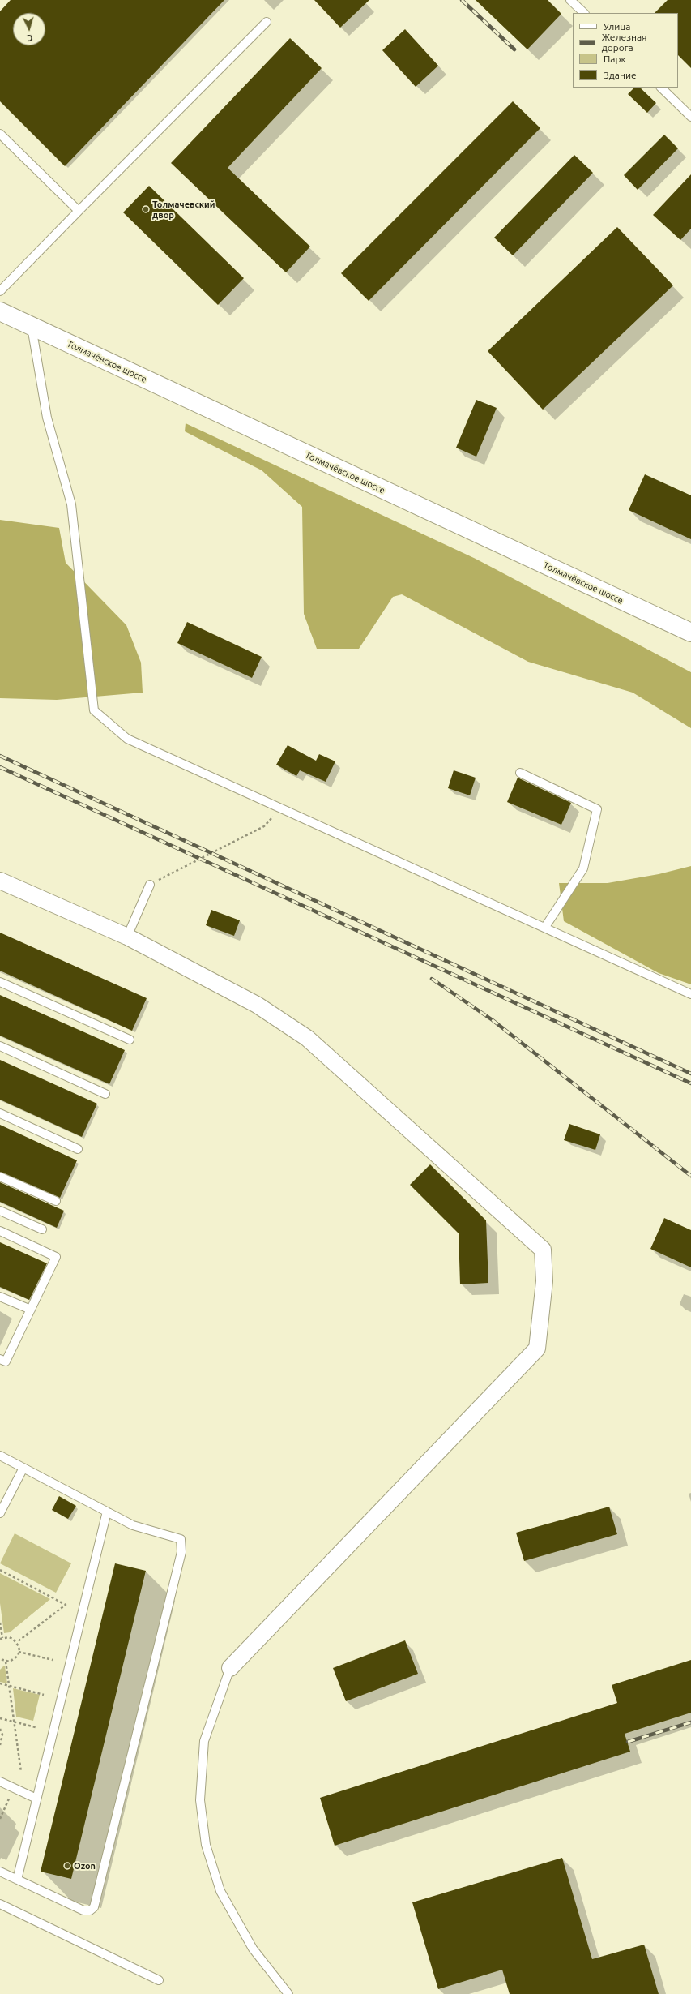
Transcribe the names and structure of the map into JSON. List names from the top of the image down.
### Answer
{
  "streets": {
    "main road": ["Толмачёвское шоссе"]
  },
  "places": ["Толмачевский двор", "Ozon"],
  "legend": [
    "Улица",
    "Железная дорога",
    "Парк",
    "Здание"
  ],
  "north": "bottom"
}
